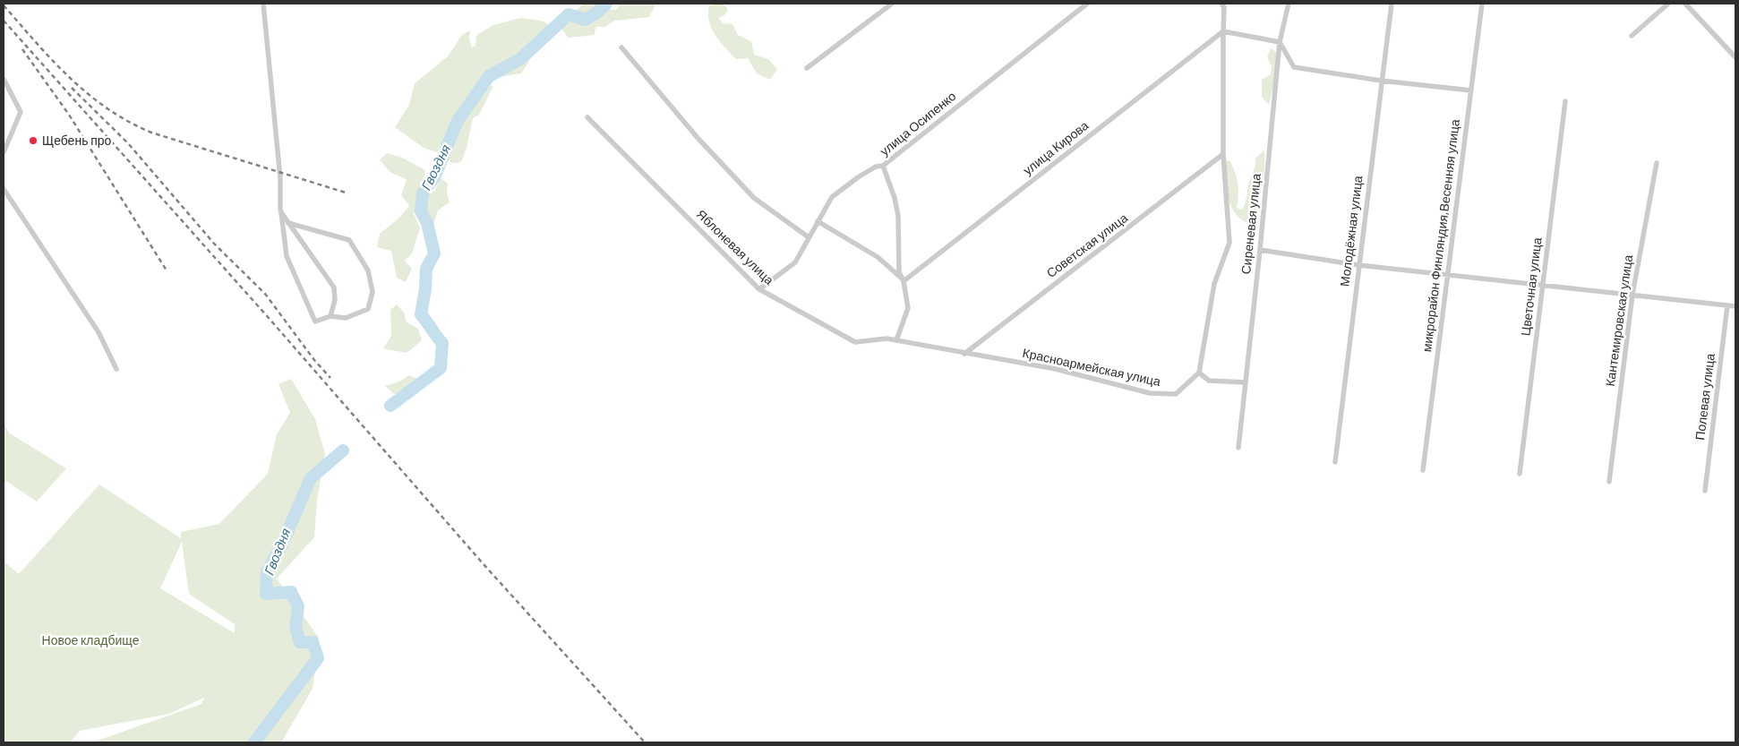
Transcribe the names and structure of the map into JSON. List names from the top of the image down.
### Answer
{
  "streets": {
    "street": [
      "улица Осипенко",
      "улица Кирова",
      "Сиреневая улица",
      "Молодёжная улица",
      "микрорайон Финляндия,Весенняя улица",
      "Советская улица",
      "Яблоневая улица",
      "Цветочная улица",
      "Кантемировская улица",
      "Красноармейская улица",
      "Полевая улица"
    ]
  },
  "crossings": [
    ["улица Осипенко", "Яблоневая улица"],
    ["Советская улица", "Красноармейская улица"],
    ["Яблоневая улица", "Красноармейская улица"]
  ],
  "water": ["Гвоздня"],
  "parks": ["Новое кладбище"],
  "places": ["Щебень про"]
}
